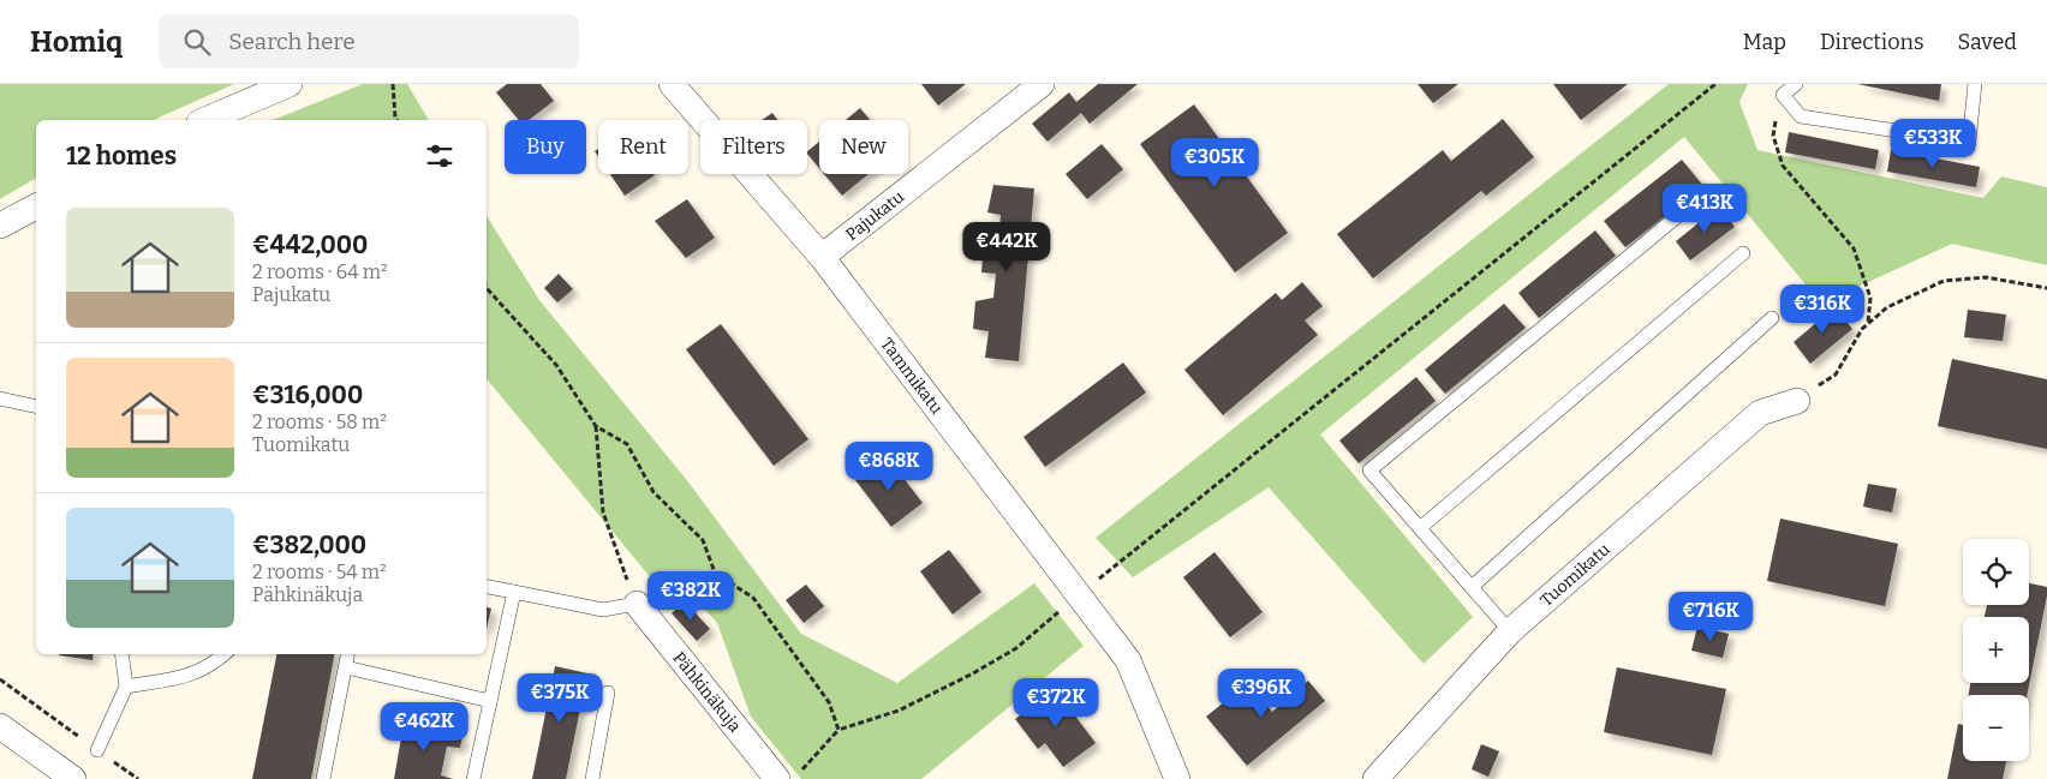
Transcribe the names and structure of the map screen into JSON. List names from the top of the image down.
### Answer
{
  "streets": {
    "street": [
      "Pajukatu",
      "Tammikatu",
      "Tuomikatu",
      "Pähkinäkuja"
    ]
  },
  "crossings": [
    ["Pajukatu", "Tammikatu"]
  ],
  "page": {
    "header": "Homiq",
    "search": "Search here",
    "nav": ["Map", "Directions", "Saved"],
    "price": [
      "€533K",
      "€305K",
      "€413K",
      "€442K",
      "€316K",
      "€868K",
      "€382K",
      "€716K",
      "€396K",
      "€375K",
      "€372K",
      "€462K"
    ],
    "chip": [
      "Buy",
      "Rent",
      "Filters",
      "New"
    ],
    "heading": "12 homes",
    "list": [
      {
        "name": "€442,000",
        "note": "2 rooms · 64 m² · Pajukatu"
      },
      {
        "name": "€316,000",
        "note": "2 rooms · 58 m² · Tuomikatu"
      },
      {
        "name": "€382,000",
        "note": "2 rooms · 54 m² · Pähkinäkuja"
      }
    ],
    "map_buttons": ["+", "−"]
  }
}
